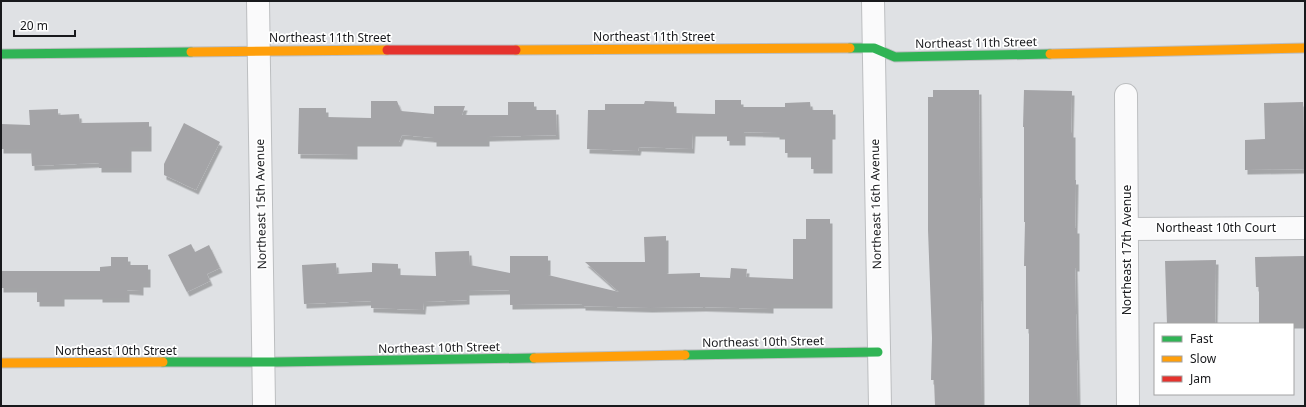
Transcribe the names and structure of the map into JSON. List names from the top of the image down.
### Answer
{
  "streets": {
    "street": [
      "Northeast 11th Street",
      "Northeast 15th Avenue",
      "Northeast 16th Avenue",
      "Northeast 10th Court",
      "Northeast 17th Avenue",
      "Northeast 10th Street"
    ]
  },
  "crossings": [
    ["Northeast 11th Street", "Northeast 15th Avenue"],
    ["Northeast 11th Street", "Northeast 16th Avenue"],
    ["Northeast 15th Avenue", "Northeast 10th Street"],
    ["Northeast 16th Avenue", "Northeast 10th Street"],
    ["Northeast 10th Court", "Northeast 17th Avenue"]
  ],
  "legend": ["Fast", "Slow", "Jam"],
  "scale_bar": "20 m"
}
